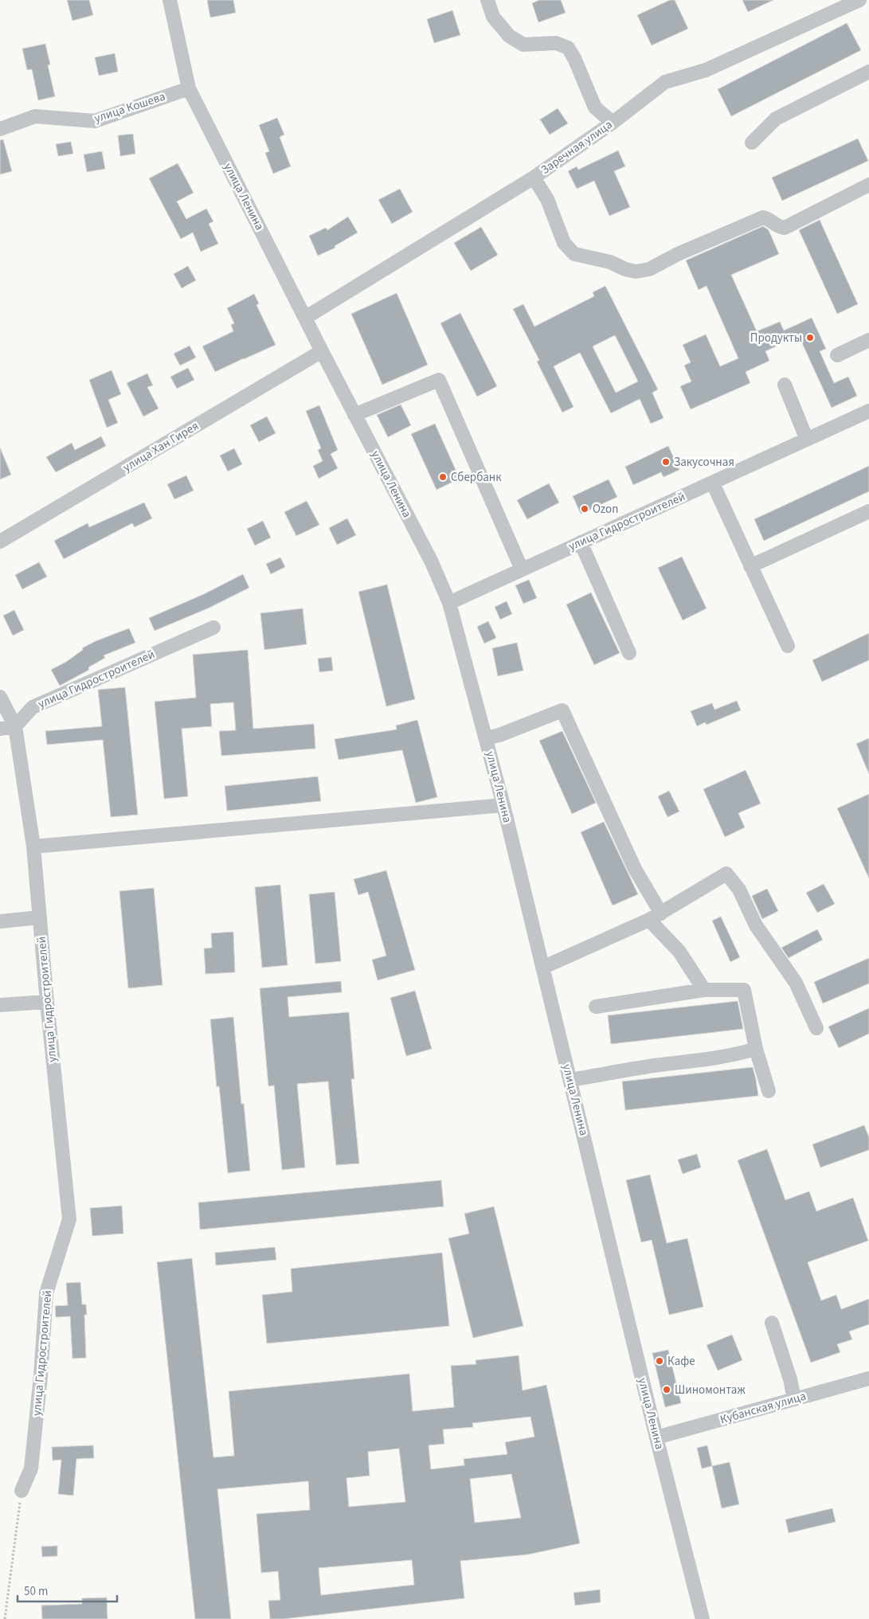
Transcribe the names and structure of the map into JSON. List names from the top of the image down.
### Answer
{
  "streets": {
    "street": [
      "улица Кошева",
      "Заречная улица",
      "улица Ленина",
      "улица Хан Гирея",
      "улица Гидростроителей",
      "Кубанская улица"
    ]
  },
  "crossings": [
    ["улица Кошева", "улица Ленина"],
    ["Заречная улица", "улица Ленина"],
    ["улица Ленина", "улица Хан Гирея"],
    ["улица Ленина", "улица Гидростроителей"],
    ["улица Ленина", "Кубанская улица"]
  ],
  "places": [
    "Продукты",
    "Закусочная",
    "Сбербанк",
    "Ozon",
    "Кафе",
    "Шиномонтаж"
  ],
  "scale_bar": "50 m"
}
